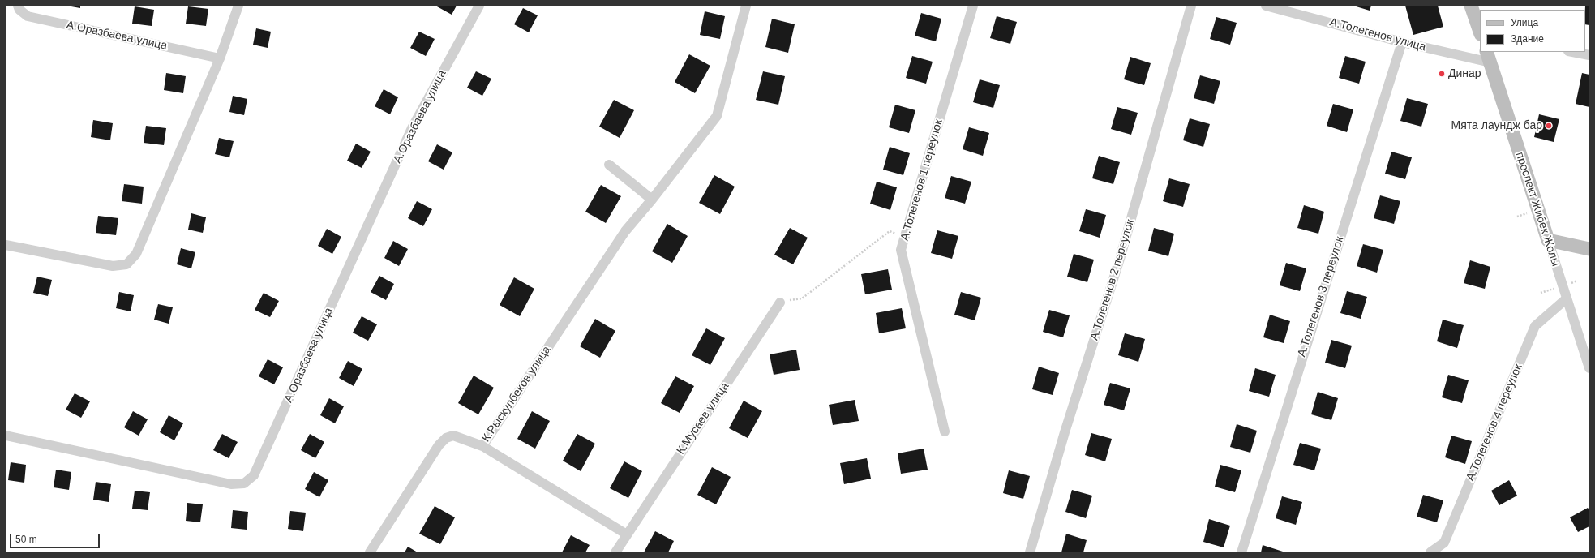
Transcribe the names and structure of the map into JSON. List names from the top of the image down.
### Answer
{
  "streets": {
    "main road": ["проспект Жибек Жолы"],
    "street": [
      "А.Толегенов улица",
      "А.Оразбаева улица",
      "А.Толегенов 1 переулок",
      "А.Толегенов 2 переулок",
      "А.Толегенов 3 переулок",
      "К.Рыскулбеков улица",
      "К.Мусаев улица",
      "А.Толегенов 4 переулок"
    ]
  },
  "crossings": [
    ["А.Толегенов улица", "проспект Жибек Жолы"],
    ["А.Толегенов улица", "А.Толегенов 3 переулок"],
    ["проспект Жибек Жолы", "А.Толегенов 4 переулок"]
  ],
  "places": ["Динар", "Мята лаундж бар"],
  "legend": ["Улица", "Здание"],
  "scale_bar": "50 m"
}
